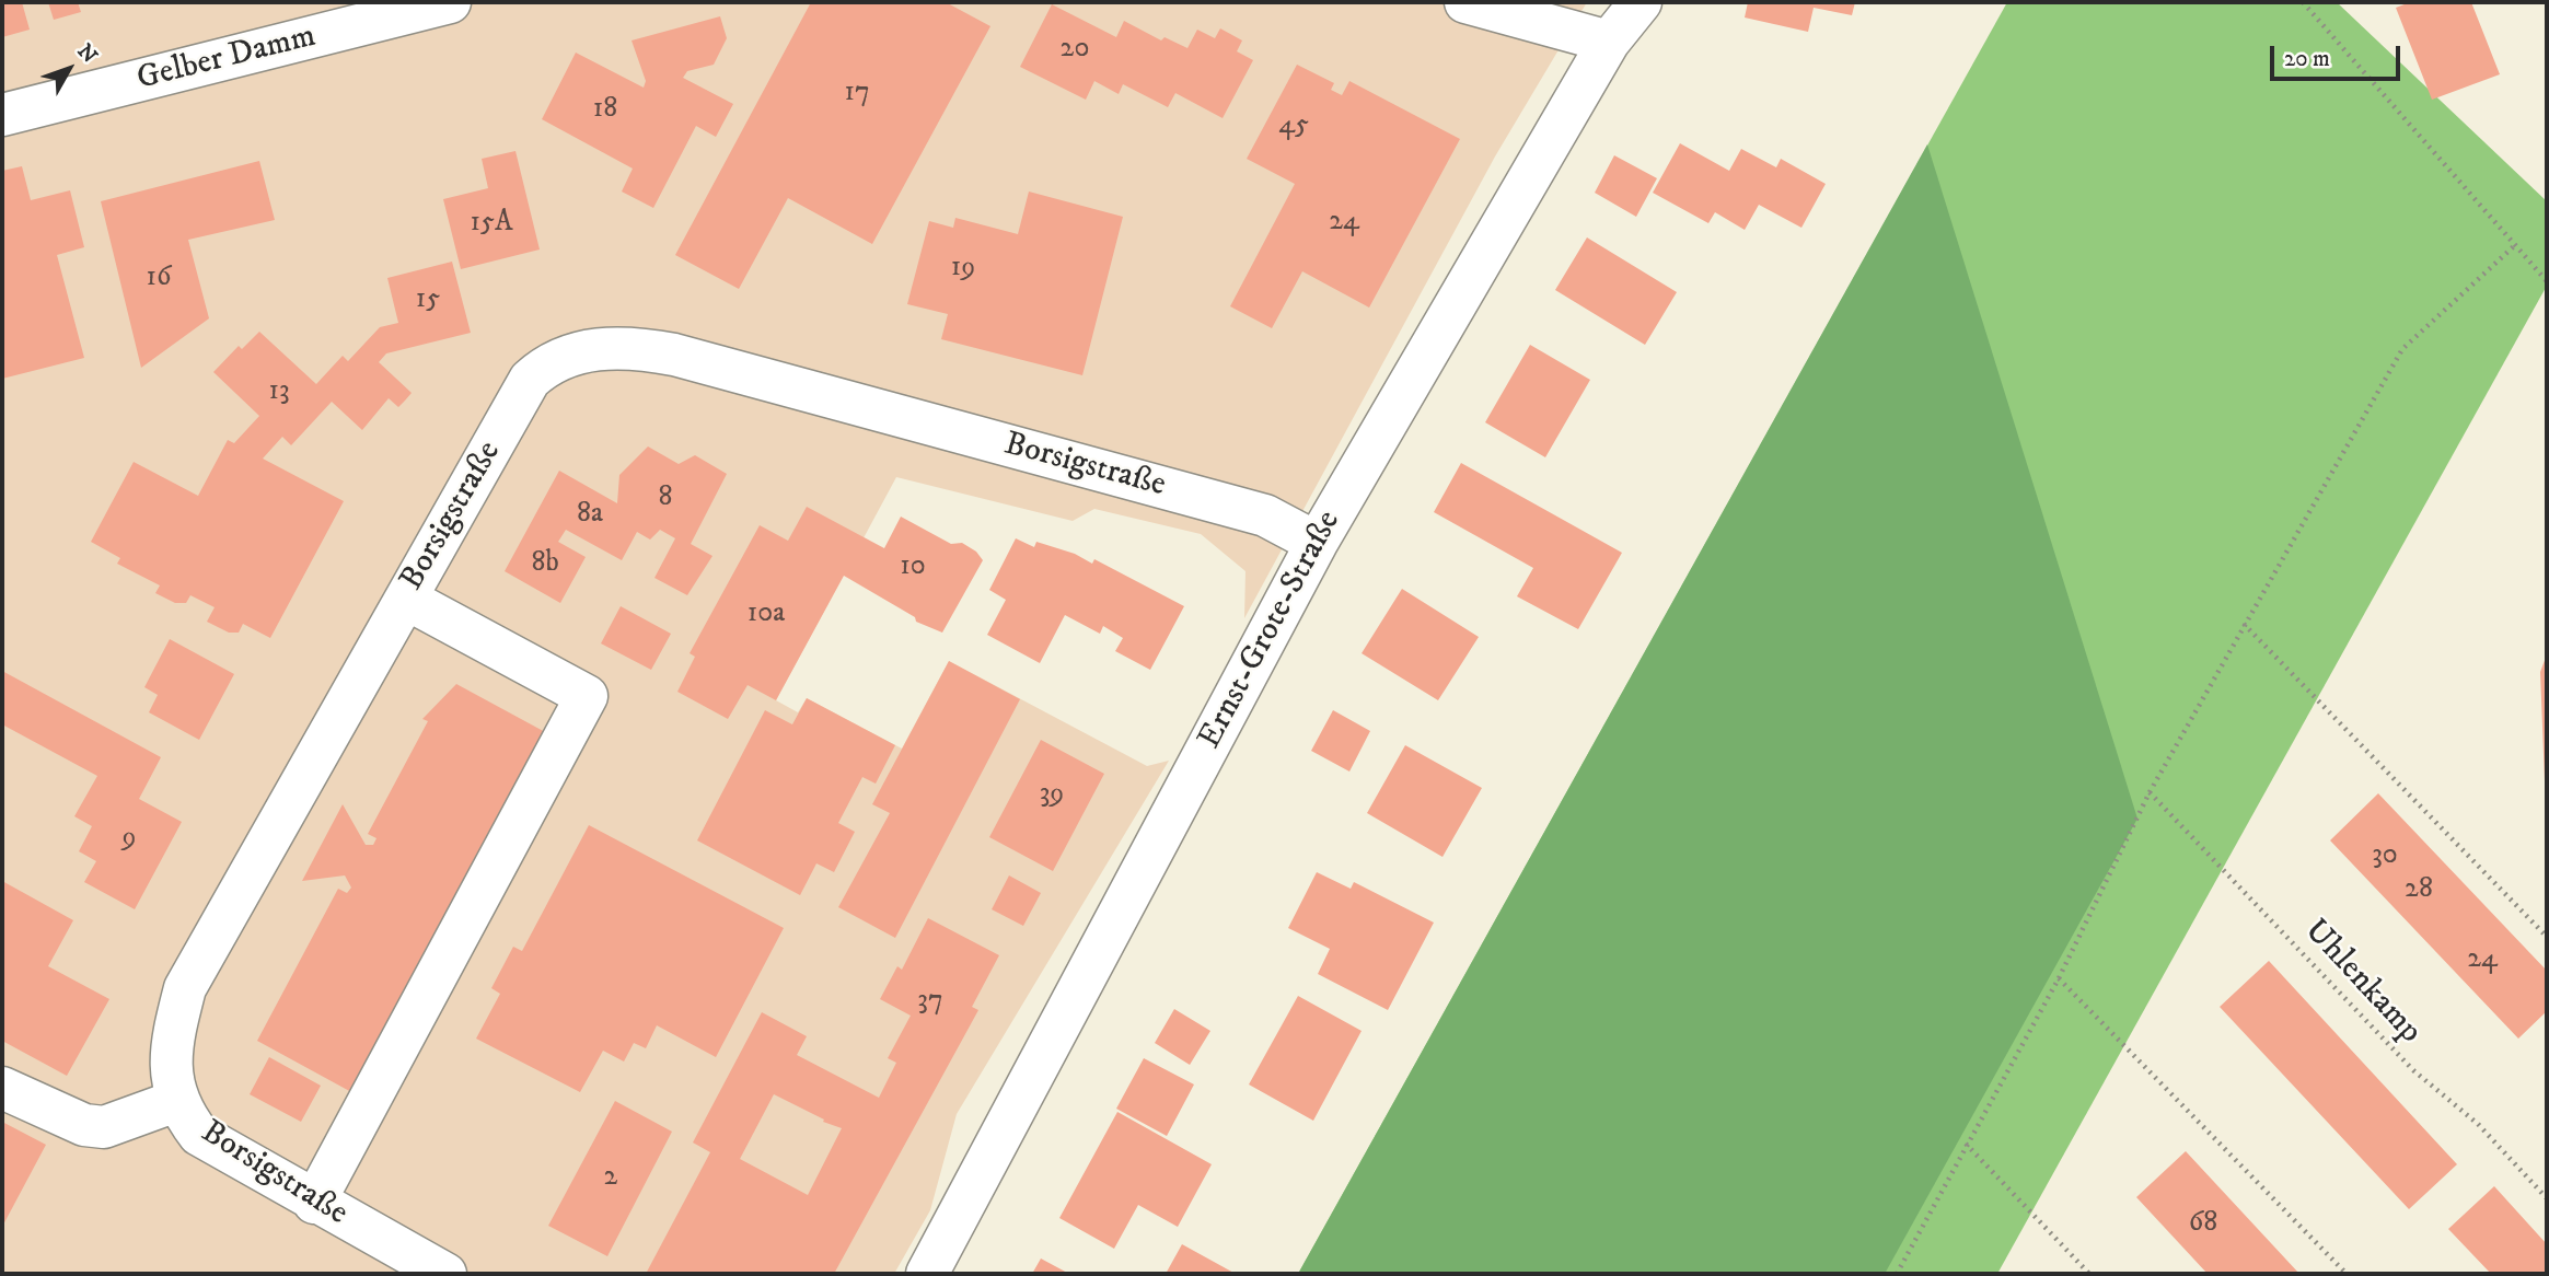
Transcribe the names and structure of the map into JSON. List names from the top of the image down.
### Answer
{
  "streets": {
    "street": ["Gelber Damm", "Borsigstraße", "Ernst-Grote-Straße"],
    "path": ["Uhlenkamp"]
  },
  "crossings": [
    ["Borsigstraße", "Ernst-Grote-Straße"]
  ],
  "house_numbers": [
    "20",
    "17",
    "18",
    "45",
    "24",
    "15A",
    "19",
    "16",
    "15",
    "13",
    "8",
    "8a",
    "8b",
    "10",
    "10a",
    "39",
    "9",
    "30",
    "28",
    "24",
    "37",
    "2",
    "68"
  ],
  "scale_bar": "20 m",
  "north": "top right"
}
